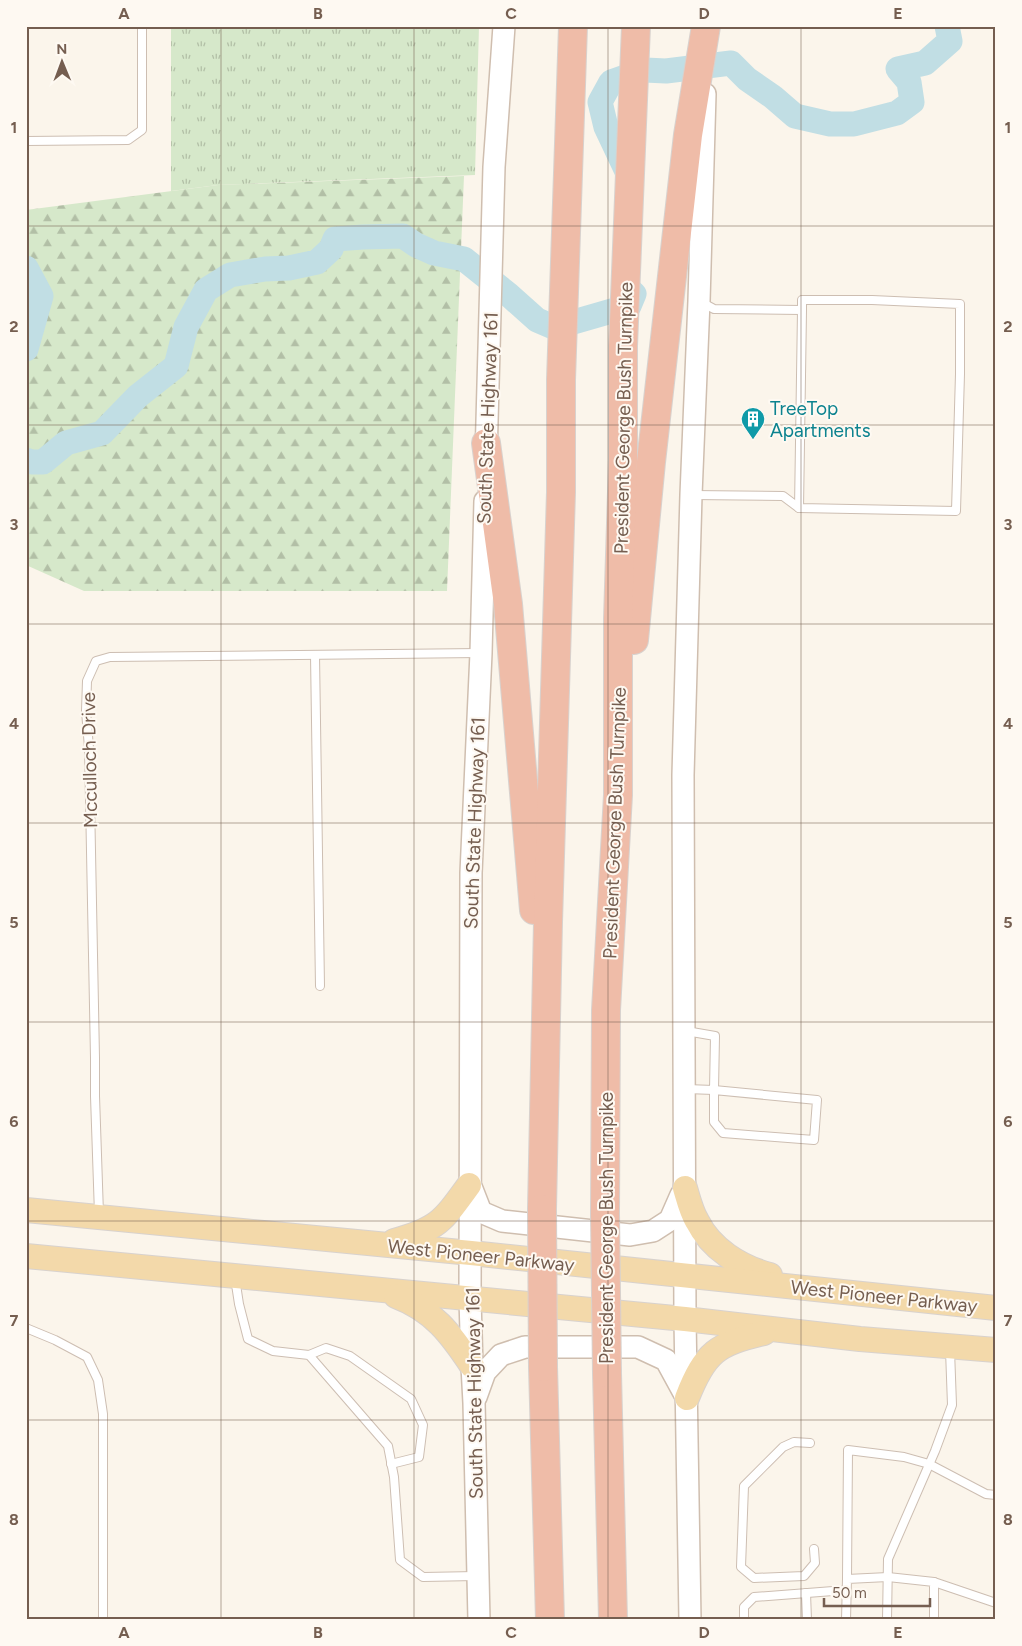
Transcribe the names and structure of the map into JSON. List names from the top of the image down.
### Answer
{
  "streets": {
    "highway": ["President George Bush Turnpike"],
    "main road": ["South State Highway 161", "West Pioneer Parkway"],
    "lane": ["Mcculloch Drive"]
  },
  "crossings": [
    ["South State Highway 161", "Mcculloch Drive"],
    ["South State Highway 161", "West Pioneer Parkway"],
    ["Mcculloch Drive", "West Pioneer Parkway"]
  ],
  "places": {
    "building": ["TreeTop Apartments"]
  },
  "scale_bar": "50 m",
  "north": "top",
  "grid": {
    "columns": [
      "A",
      "B",
      "C",
      "D",
      "E"
    ],
    "rows": [
      "1",
      "2",
      "3",
      "4",
      "5",
      "6",
      "7",
      "8"
    ]
  }
}
